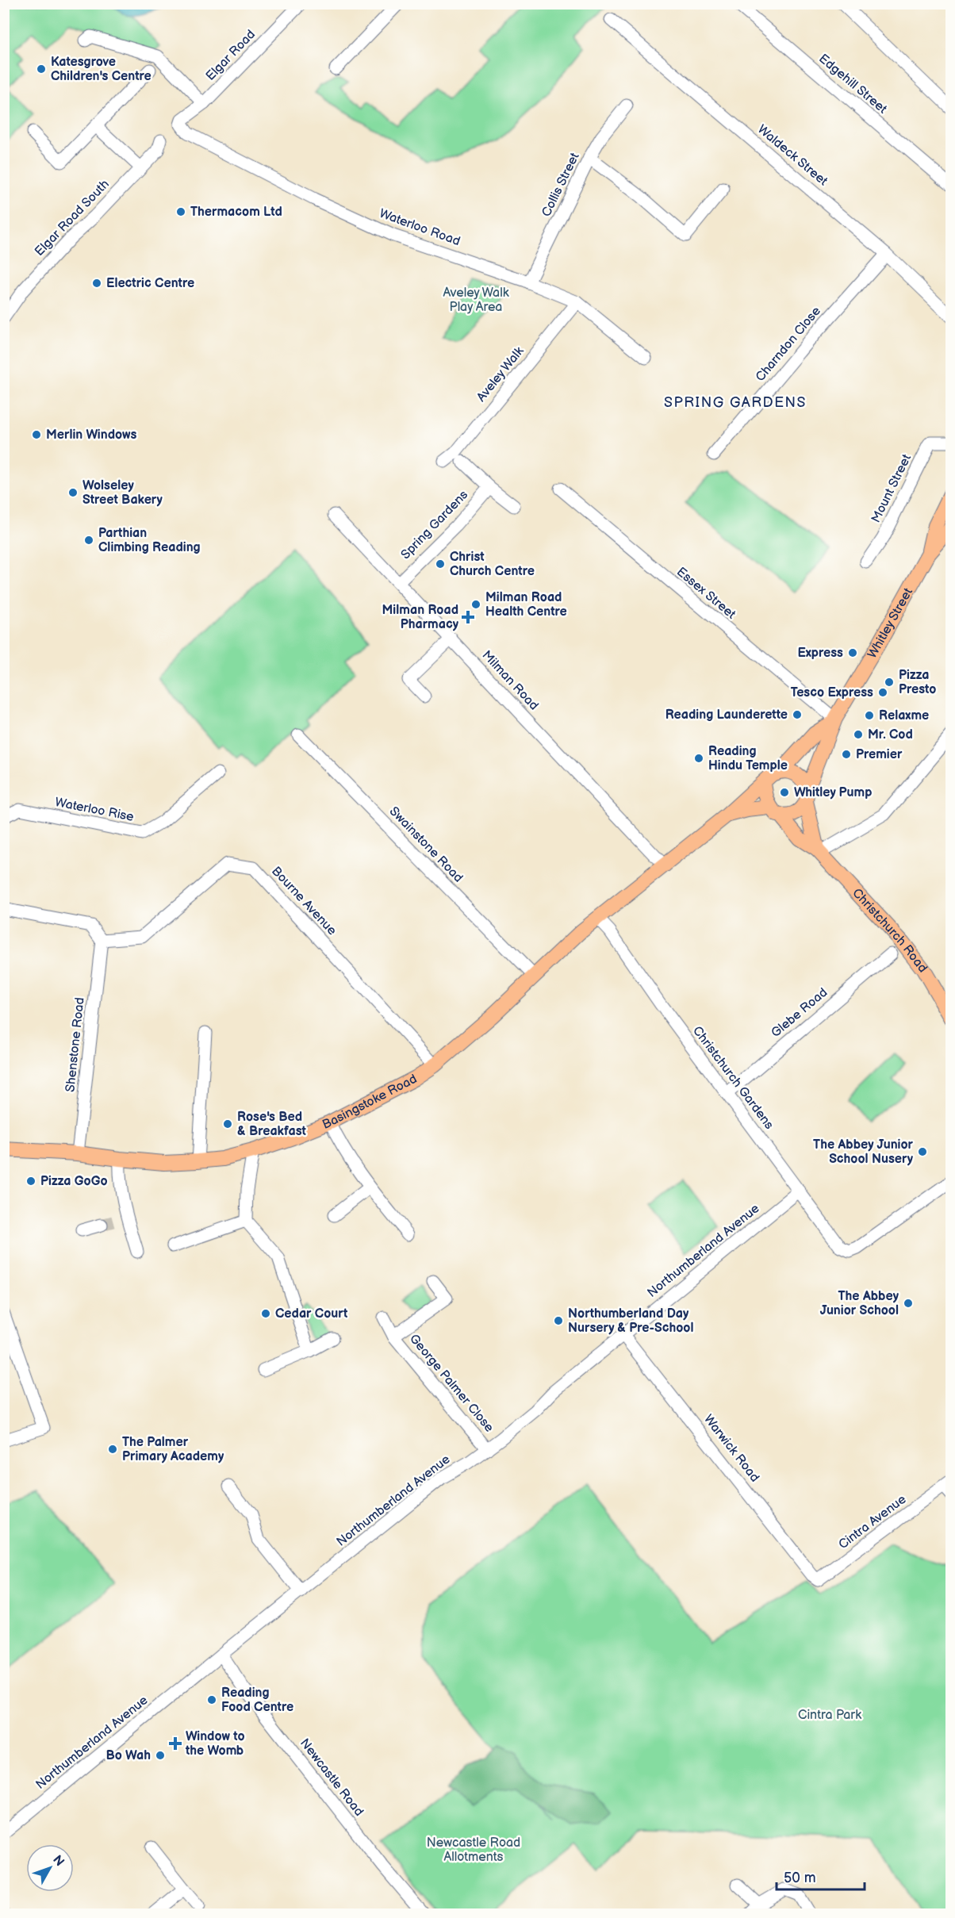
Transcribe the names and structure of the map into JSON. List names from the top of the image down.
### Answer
{
  "streets": {
    "main road": ["Whitley Street", "Christchurch Road", "Basingstoke Road"],
    "street": [
      "Elgar Road",
      "Edgehill Street",
      "Waldeck Street",
      "Collis Street",
      "Elgar Road South",
      "Waterloo Road",
      "Charndon Close",
      "Aveley Walk",
      "Mount Street",
      "Spring Gardens",
      "Essex Street",
      "Milman Road",
      "Waterloo Rise",
      "Swainstone Road",
      "Bourne Avenue",
      "Glebe Road",
      "Shenstone Road",
      "Christchurch Gardens",
      "Northumberland Avenue",
      "George Palmer Close",
      "Warwick Road",
      "Cintra Avenue",
      "Newcastle Road"
    ]
  },
  "crossings": [
    ["Elgar Road", "Waterloo Road"],
    ["Waldeck Street", "Charndon Close"],
    ["Collis Street", "Waterloo Road"],
    ["Waterloo Road", "Aveley Walk"],
    ["Spring Gardens", "Milman Road"],
    ["Essex Street", "Whitley Street"],
    ["Whitley Street", "Christchurch Road"],
    ["Milman Road", "Basingstoke Road"],
    ["Swainstone Road", "Basingstoke Road"],
    ["Bourne Avenue", "Shenstone Road"],
    ["Bourne Avenue", "Basingstoke Road"],
    ["Glebe Road", "Christchurch Gardens"],
    ["Shenstone Road", "Basingstoke Road"],
    ["Christchurch Gardens", "Basingstoke Road"],
    ["Christchurch Gardens", "Northumberland Avenue"],
    ["Northumberland Avenue", "George Palmer Close"],
    ["Northumberland Avenue", "Warwick Road"],
    ["Northumberland Avenue", "Newcastle Road"],
    ["Warwick Road", "Cintra Avenue"]
  ],
  "districts": ["SPRING GARDENS"],
  "parks": ["Aveley Walk Play Area", "Cintra Park", "Newcastle Road Allotments"],
  "places": {
    "other": [
      "Katesgrove Children's Centre",
      "Thermacom Ltd",
      "Electric Centre",
      "Merlin Windows",
      "Wolseley Street Bakery",
      "Parthian Climbing Reading",
      "Christ Church Centre",
      "Milman Road Health Centre",
      "Express",
      "Pizza Presto",
      "Tesco Express",
      "Reading Launderette",
      "Relaxme",
      "Mr. Cod",
      "Premier",
      "Reading Hindu Temple",
      "Whitley Pump",
      "Rose's Bed & Breakfast",
      "The Abbey Junior School Nusery",
      "Pizza GoGo",
      "The Abbey Junior School",
      "Cedar Court",
      "Northumberland Day Nursery & Pre-School",
      "The Palmer Primary Academy",
      "Reading Food Centre",
      "Bo Wah"
    ],
    "health": ["Milman Road Pharmacy", "Window to the Womb"]
  },
  "scale_bar": "50 m",
  "north": "top right"
}
